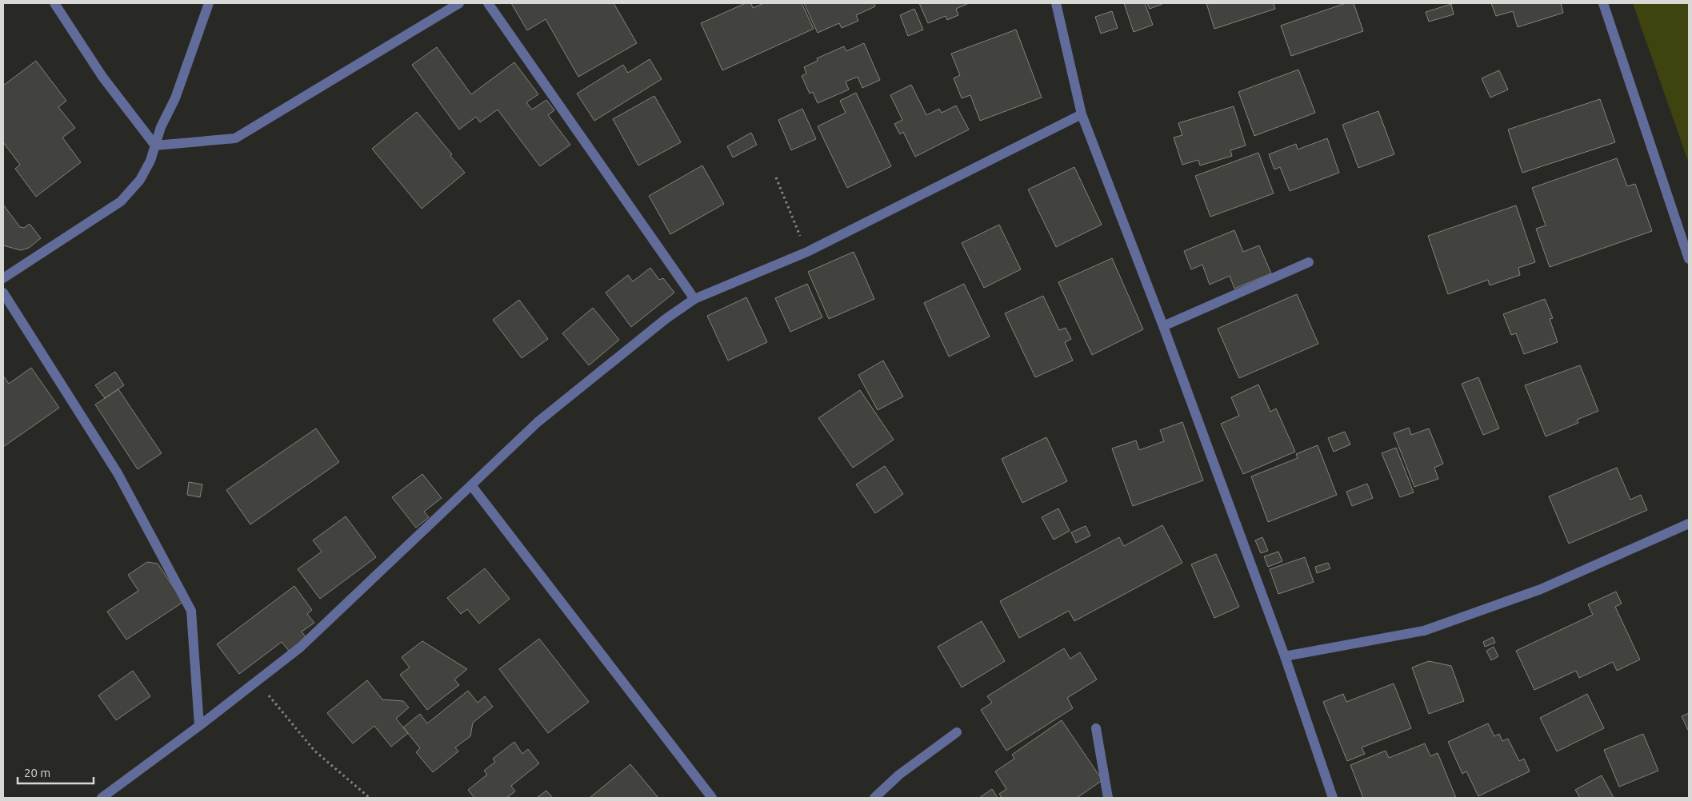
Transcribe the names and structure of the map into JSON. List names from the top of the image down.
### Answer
{
  "scale_bar": "20 m"
}
